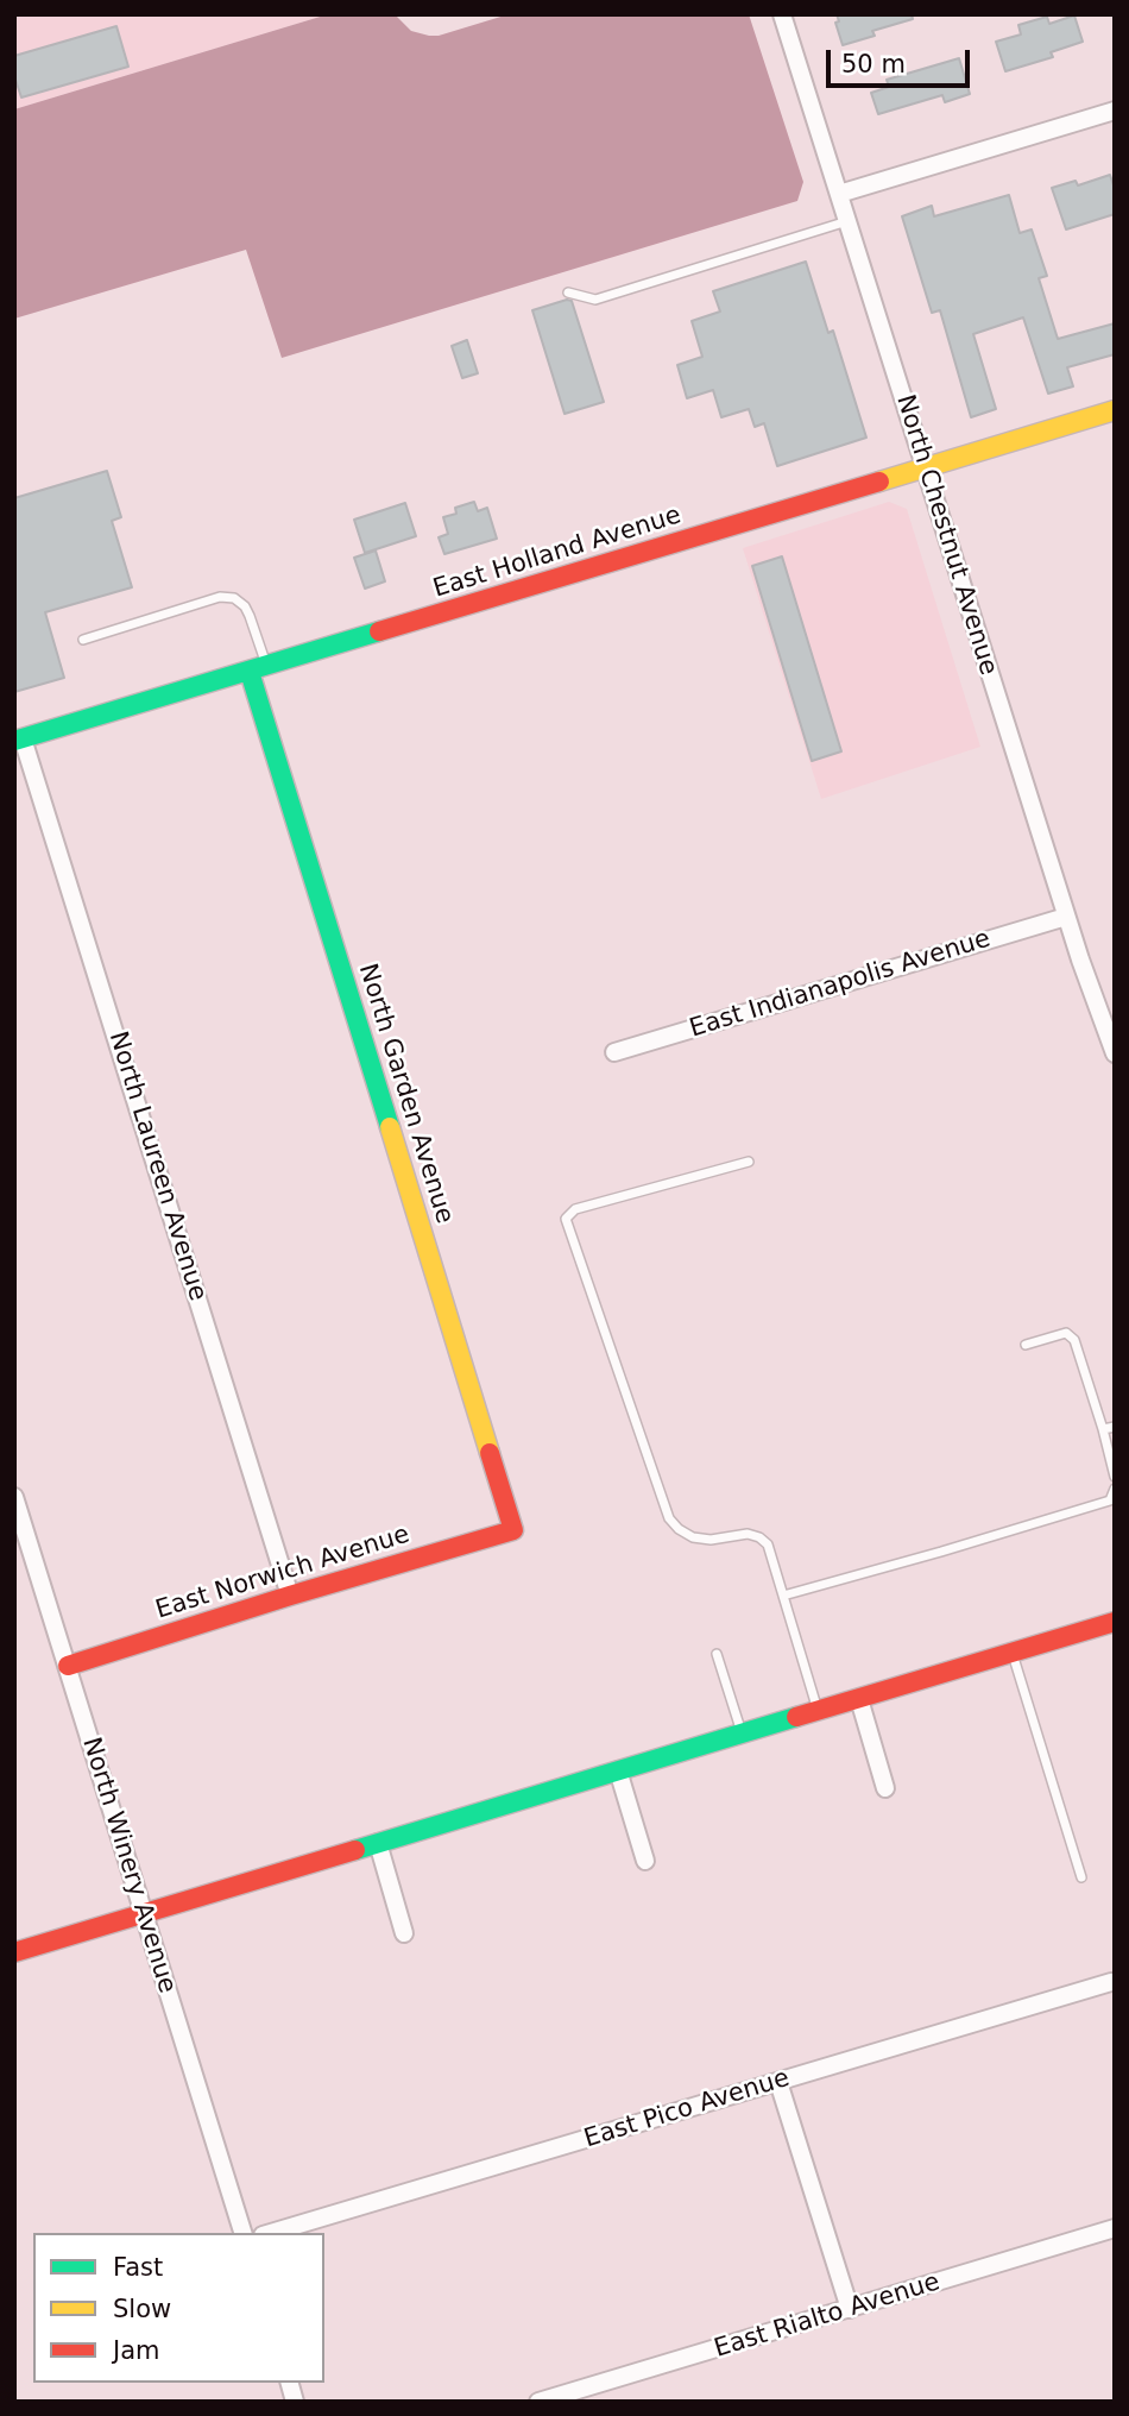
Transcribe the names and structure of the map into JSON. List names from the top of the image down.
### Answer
{
  "streets": {
    "street": [
      "North Chestnut Avenue",
      "East Holland Avenue",
      "East Indianapolis Avenue",
      "North Garden Avenue",
      "North Laureen Avenue",
      "East Norwich Avenue",
      "North Winery Avenue",
      "East Pico Avenue",
      "East Rialto Avenue"
    ]
  },
  "crossings": [
    ["North Chestnut Avenue", "East Holland Avenue"],
    ["North Chestnut Avenue", "East Indianapolis Avenue"],
    ["East Holland Avenue", "North Garden Avenue"],
    ["East Holland Avenue", "North Laureen Avenue"],
    ["North Garden Avenue", "East Norwich Avenue"],
    ["North Laureen Avenue", "East Norwich Avenue"],
    ["East Norwich Avenue", "North Winery Avenue"]
  ],
  "legend": ["Fast", "Slow", "Jam"],
  "scale_bar": "50 m"
}
